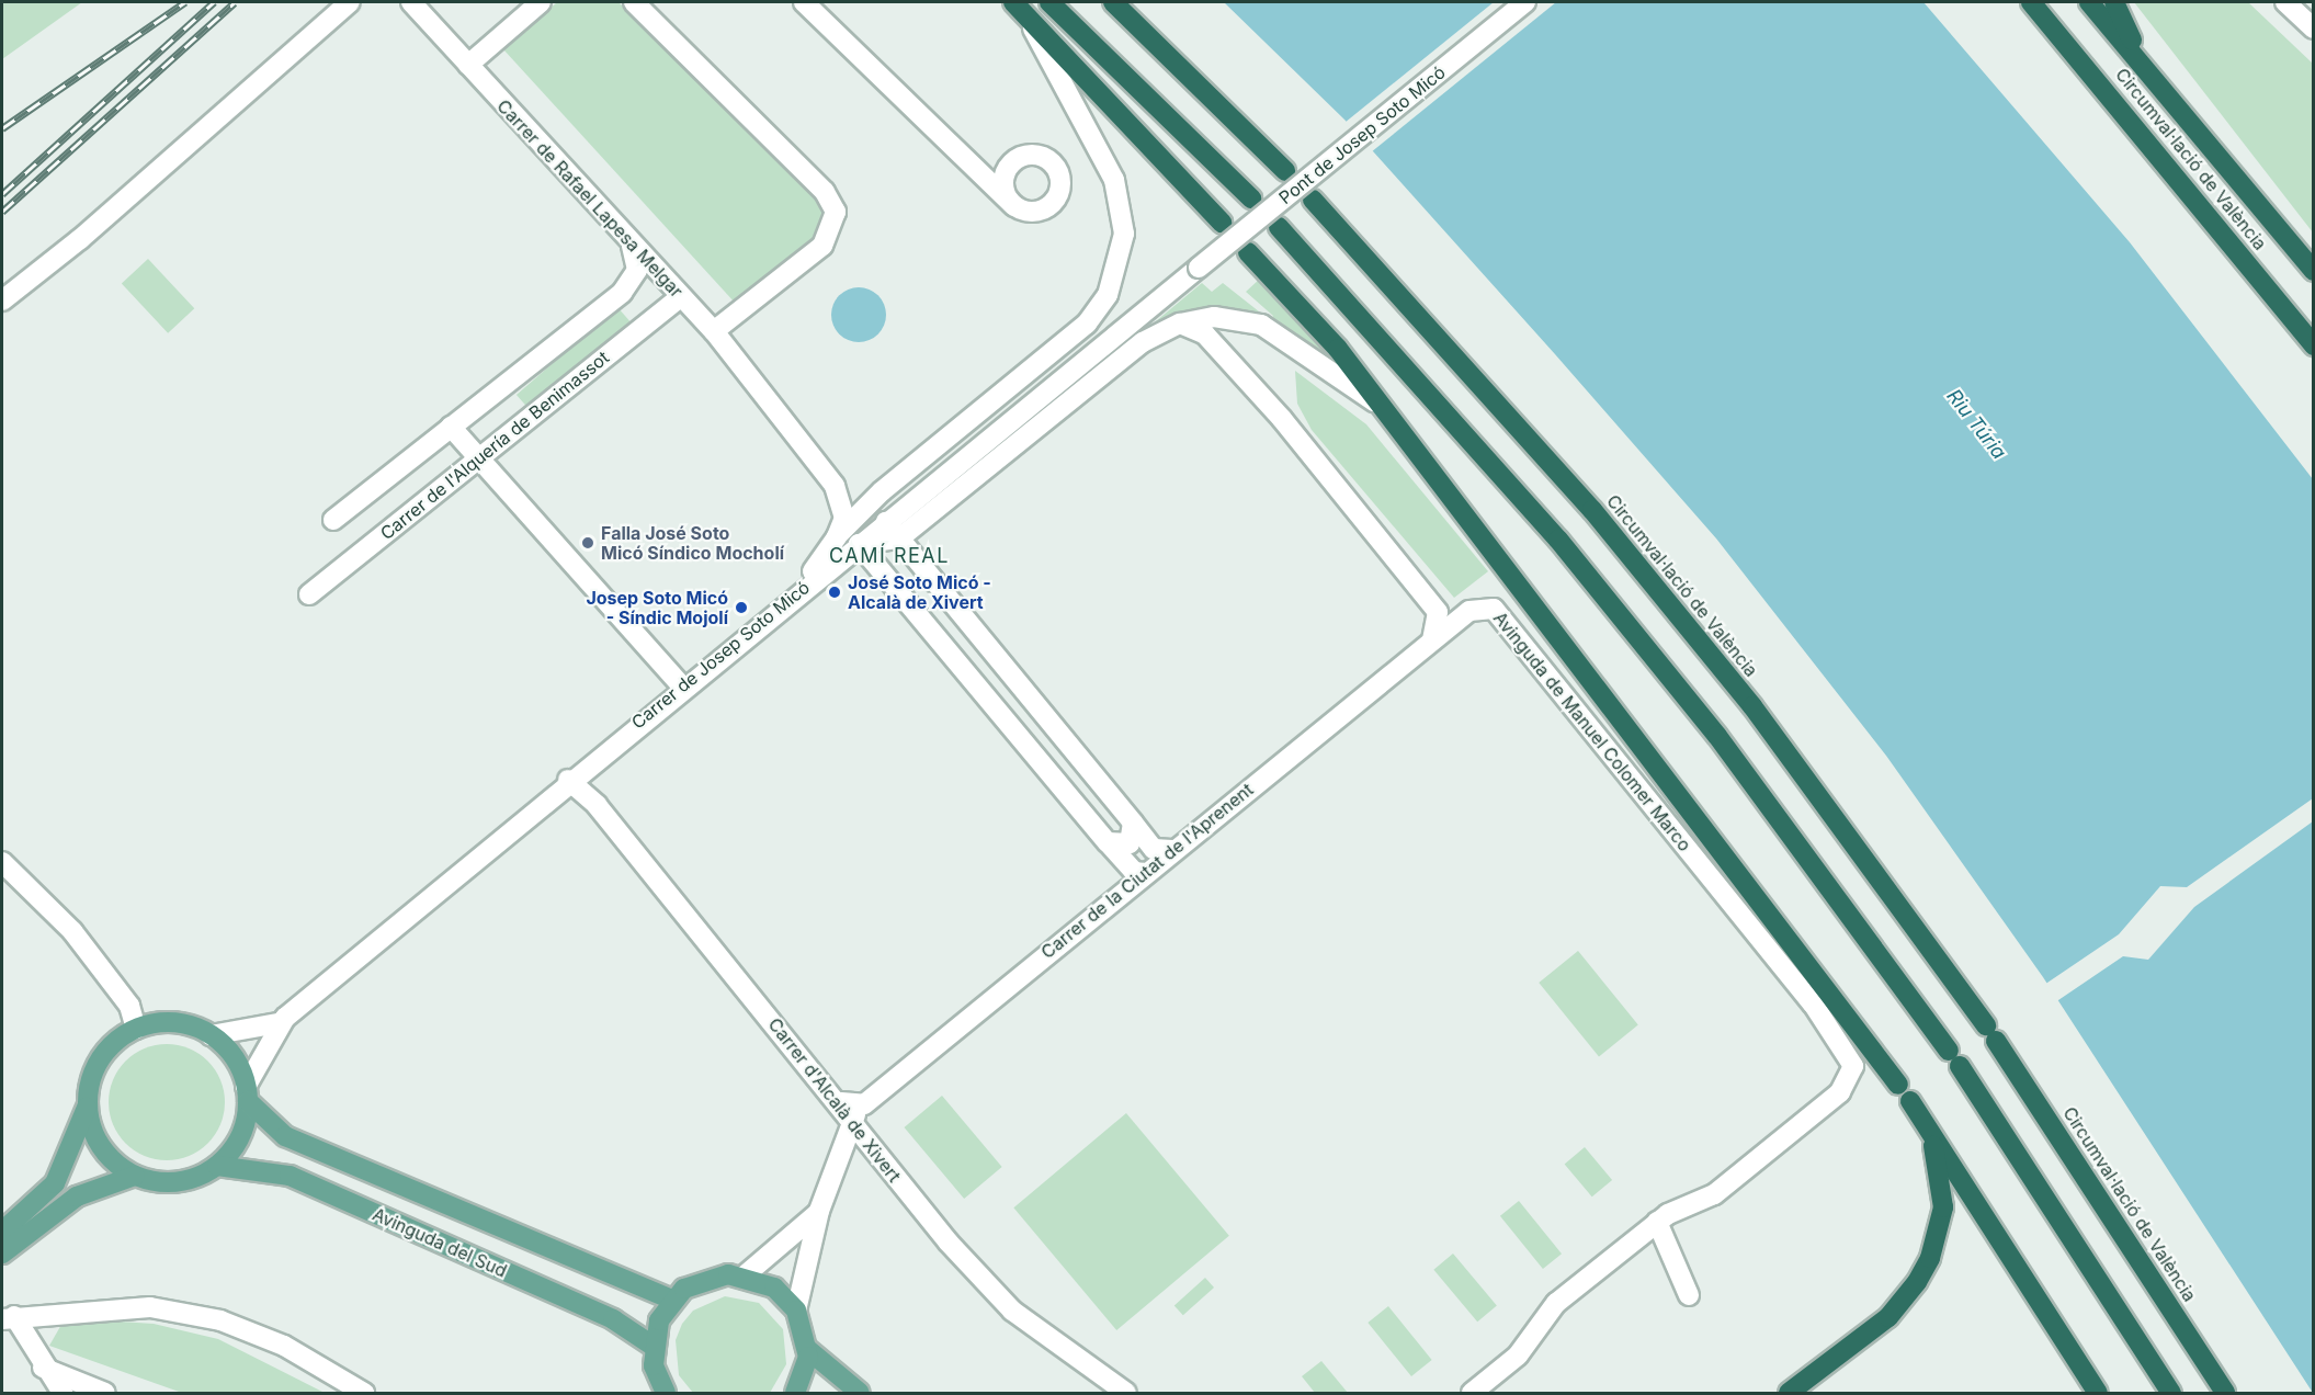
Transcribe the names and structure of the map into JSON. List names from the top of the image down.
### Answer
{
  "streets": {
    "highway": ["Circumval·lació de València"],
    "main road": ["Avinguda del Sud"],
    "street": [
      "Pont de Josep Soto Micó",
      "Carrer de Rafael Lapesa Melgar",
      "Carrer de l'Alquería de Benimassot",
      "Carrer de Josep Soto Micó",
      "Avinguda de Manuel Colomer Marco",
      "Carrer de la Ciutat de l'Aprenent",
      "Carrer d'Alcalà de Xivert"
    ]
  },
  "crossings": [
    ["Pont de Josep Soto Micó", "Carrer de Josep Soto Micó"],
    ["Carrer de Rafael Lapesa Melgar", "Carrer de l'Alquería de Benimassot"],
    ["Carrer de Josep Soto Micó", "Carrer d'Alcalà de Xivert"],
    ["Carrer de Josep Soto Micó", "Avinguda del Sud"],
    ["Avinguda de Manuel Colomer Marco", "Carrer de la Ciutat de l'Aprenent"],
    ["Carrer de la Ciutat de l'Aprenent", "Carrer d'Alcalà de Xivert"]
  ],
  "districts": ["CAMÍ REAL"],
  "water": ["Riu Túria"],
  "places": ["Falla José Soto Micó Síndico Mocholí", "José Soto Micó - Alcalà de Xivert", "Josep Soto Micó - Síndic Mojolí"]
}
